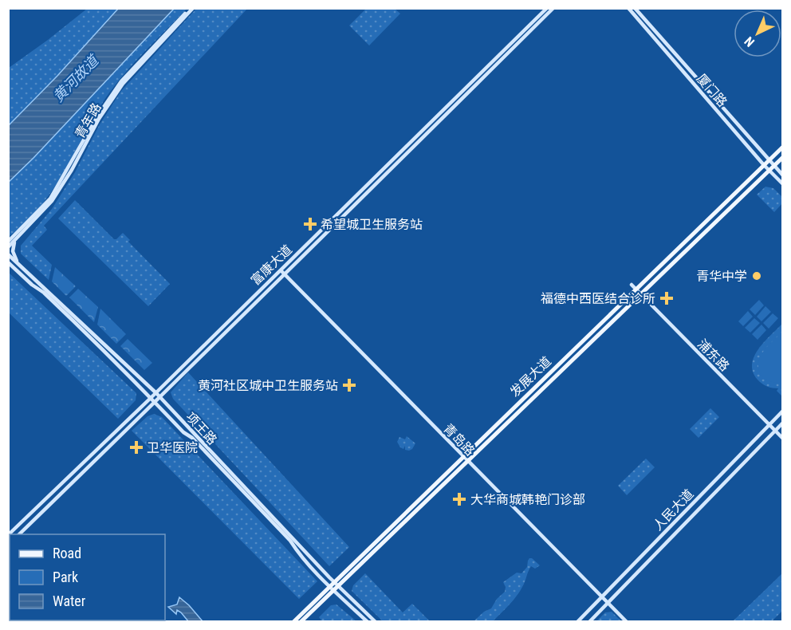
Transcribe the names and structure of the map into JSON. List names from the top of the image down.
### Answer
{
  "streets": {
    "main road": ["发展大道"],
    "street": [
      "厦门路",
      "青年路",
      "富康大道",
      "浦东路",
      "项王路",
      "青岛路",
      "人民大道"
    ]
  },
  "crossings": [
    ["厦门路", "发展大道"],
    ["富康大道", "项王路"],
    ["富康大道", "青岛路"],
    ["浦东路", "发展大道"],
    ["浦东路", "人民大道"],
    ["发展大道", "项王路"],
    ["发展大道", "青岛路"],
    ["青岛路", "人民大道"]
  ],
  "water": ["黄河故道"],
  "places": {
    "health": [
      "希望城卫生服务站",
      "福德中西医结合诊所",
      "黄河社区城中卫生服务站",
      "卫华医院",
      "大华商城韩艳门诊部"
    ],
    "other": ["青华中学"]
  },
  "legend": ["Road", "Park", "Water"],
  "north": "bottom left"
}
